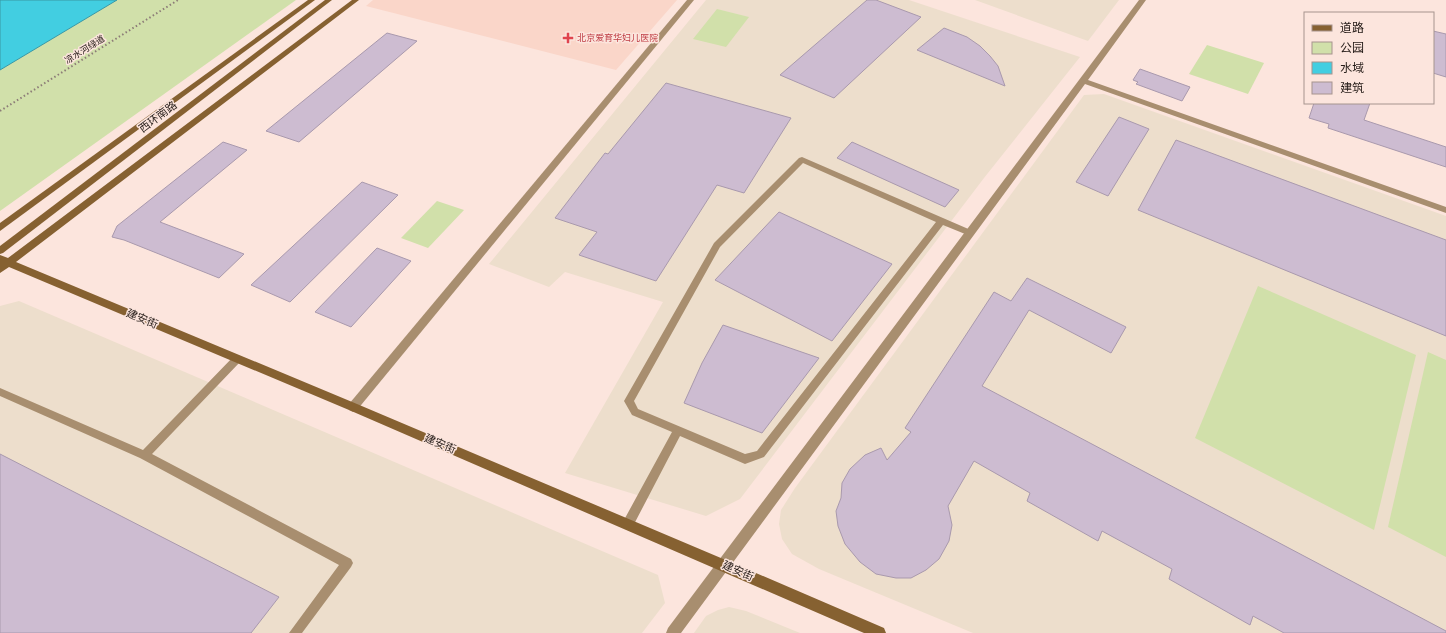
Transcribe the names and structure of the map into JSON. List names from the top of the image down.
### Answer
{
  "streets": {
    "street": ["西环南路", "建安街"],
    "path": ["凉水河绿道"]
  },
  "places": {
    "health": ["北京爱育华妇儿医院"]
  },
  "legend": [
    "道路",
    "公园",
    "水域",
    "建筑"
  ]
}
